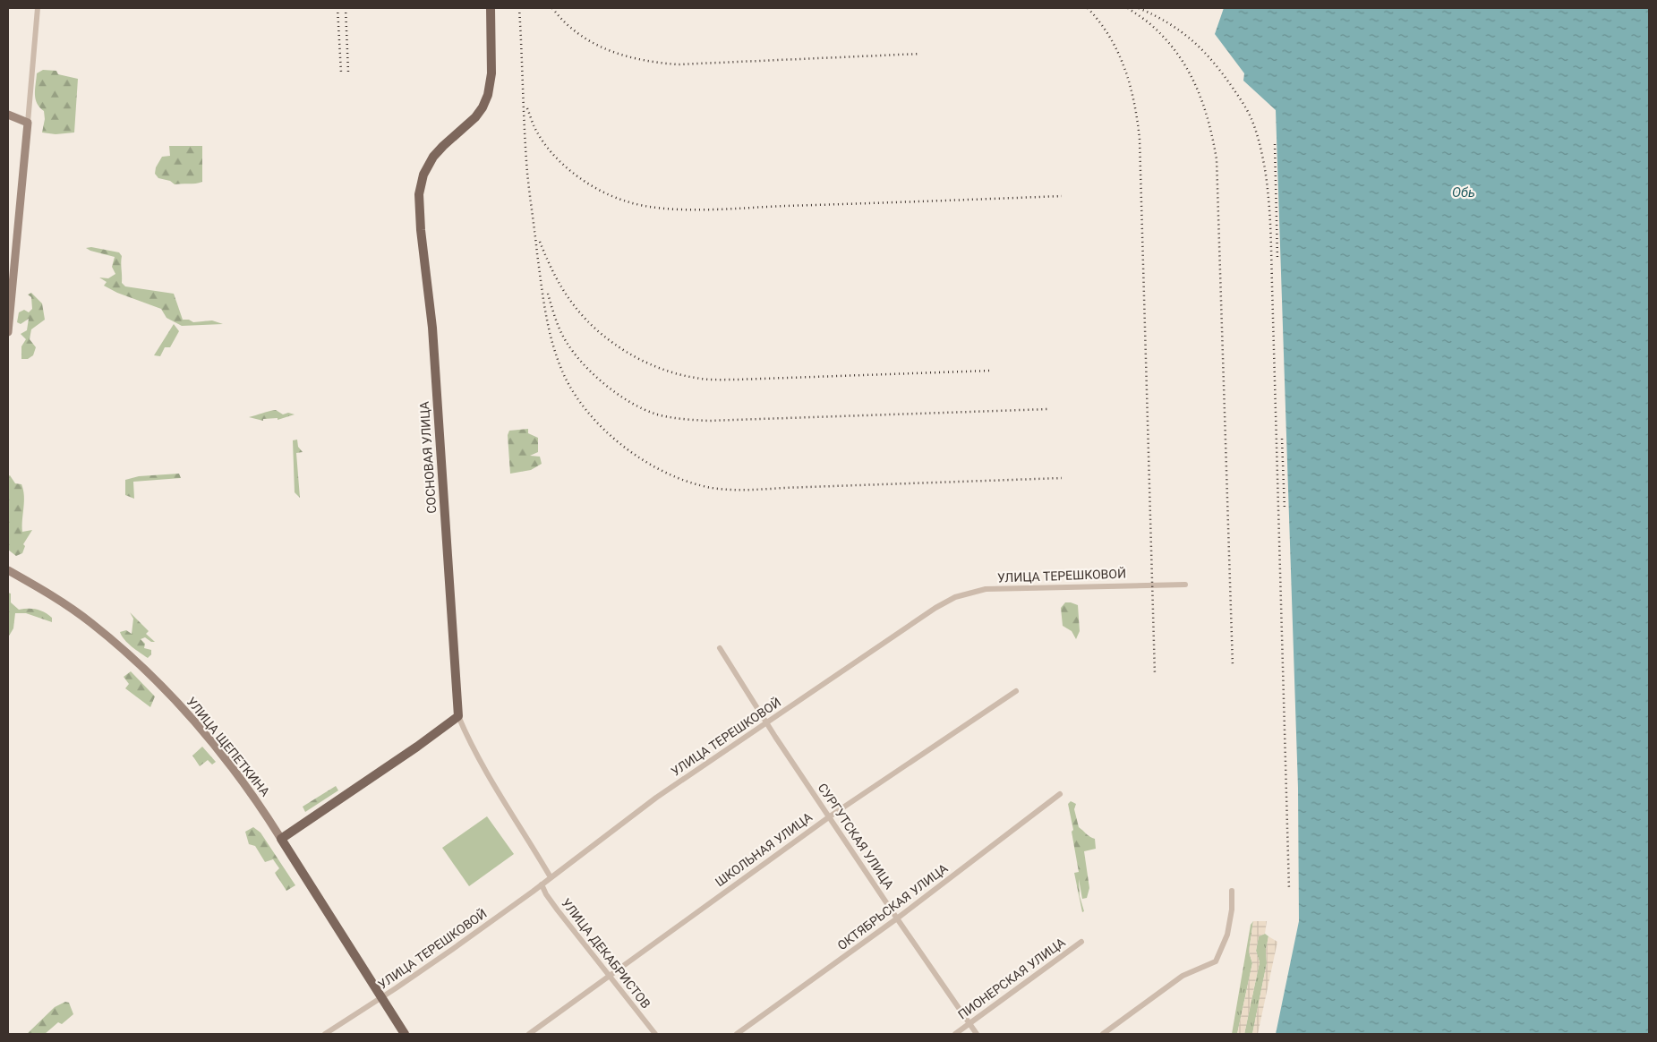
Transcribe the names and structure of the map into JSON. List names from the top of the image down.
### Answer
{
  "streets": {
    "main road": ["СОСНОВАЯ УЛИЦА", "УЛИЦА ЩЕПЕТКИНА"],
    "street": [
      "УЛИЦА ТЕРЕШКОВОЙ",
      "СУРГУТСКАЯ УЛИЦА",
      "ШКОЛЬНАЯ УЛИЦА",
      "ОКТЯБРЬСКАЯ УЛИЦА",
      "УЛИЦА ДЕКАБРИСТОВ",
      "ПИОНЕРСКАЯ УЛИЦА"
    ]
  },
  "crossings": [
    ["УЛИЦА ТЕРЕШКОВОЙ", "УЛИЦА ЩЕПЕТКИНА"],
    ["УЛИЦА ТЕРЕШКОВОЙ", "СУРГУТСКАЯ УЛИЦА"],
    ["УЛИЦА ТЕРЕШКОВОЙ", "УЛИЦА ДЕКАБРИСТОВ"],
    ["СУРГУТСКАЯ УЛИЦА", "ШКОЛЬНАЯ УЛИЦА"],
    ["СУРГУТСКАЯ УЛИЦА", "ОКТЯБРЬСКАЯ УЛИЦА"],
    ["СУРГУТСКАЯ УЛИЦА", "ПИОНЕРСКАЯ УЛИЦА"],
    ["ШКОЛЬНАЯ УЛИЦА", "УЛИЦА ДЕКАБРИСТОВ"]
  ],
  "water": ["Обь"]
}
